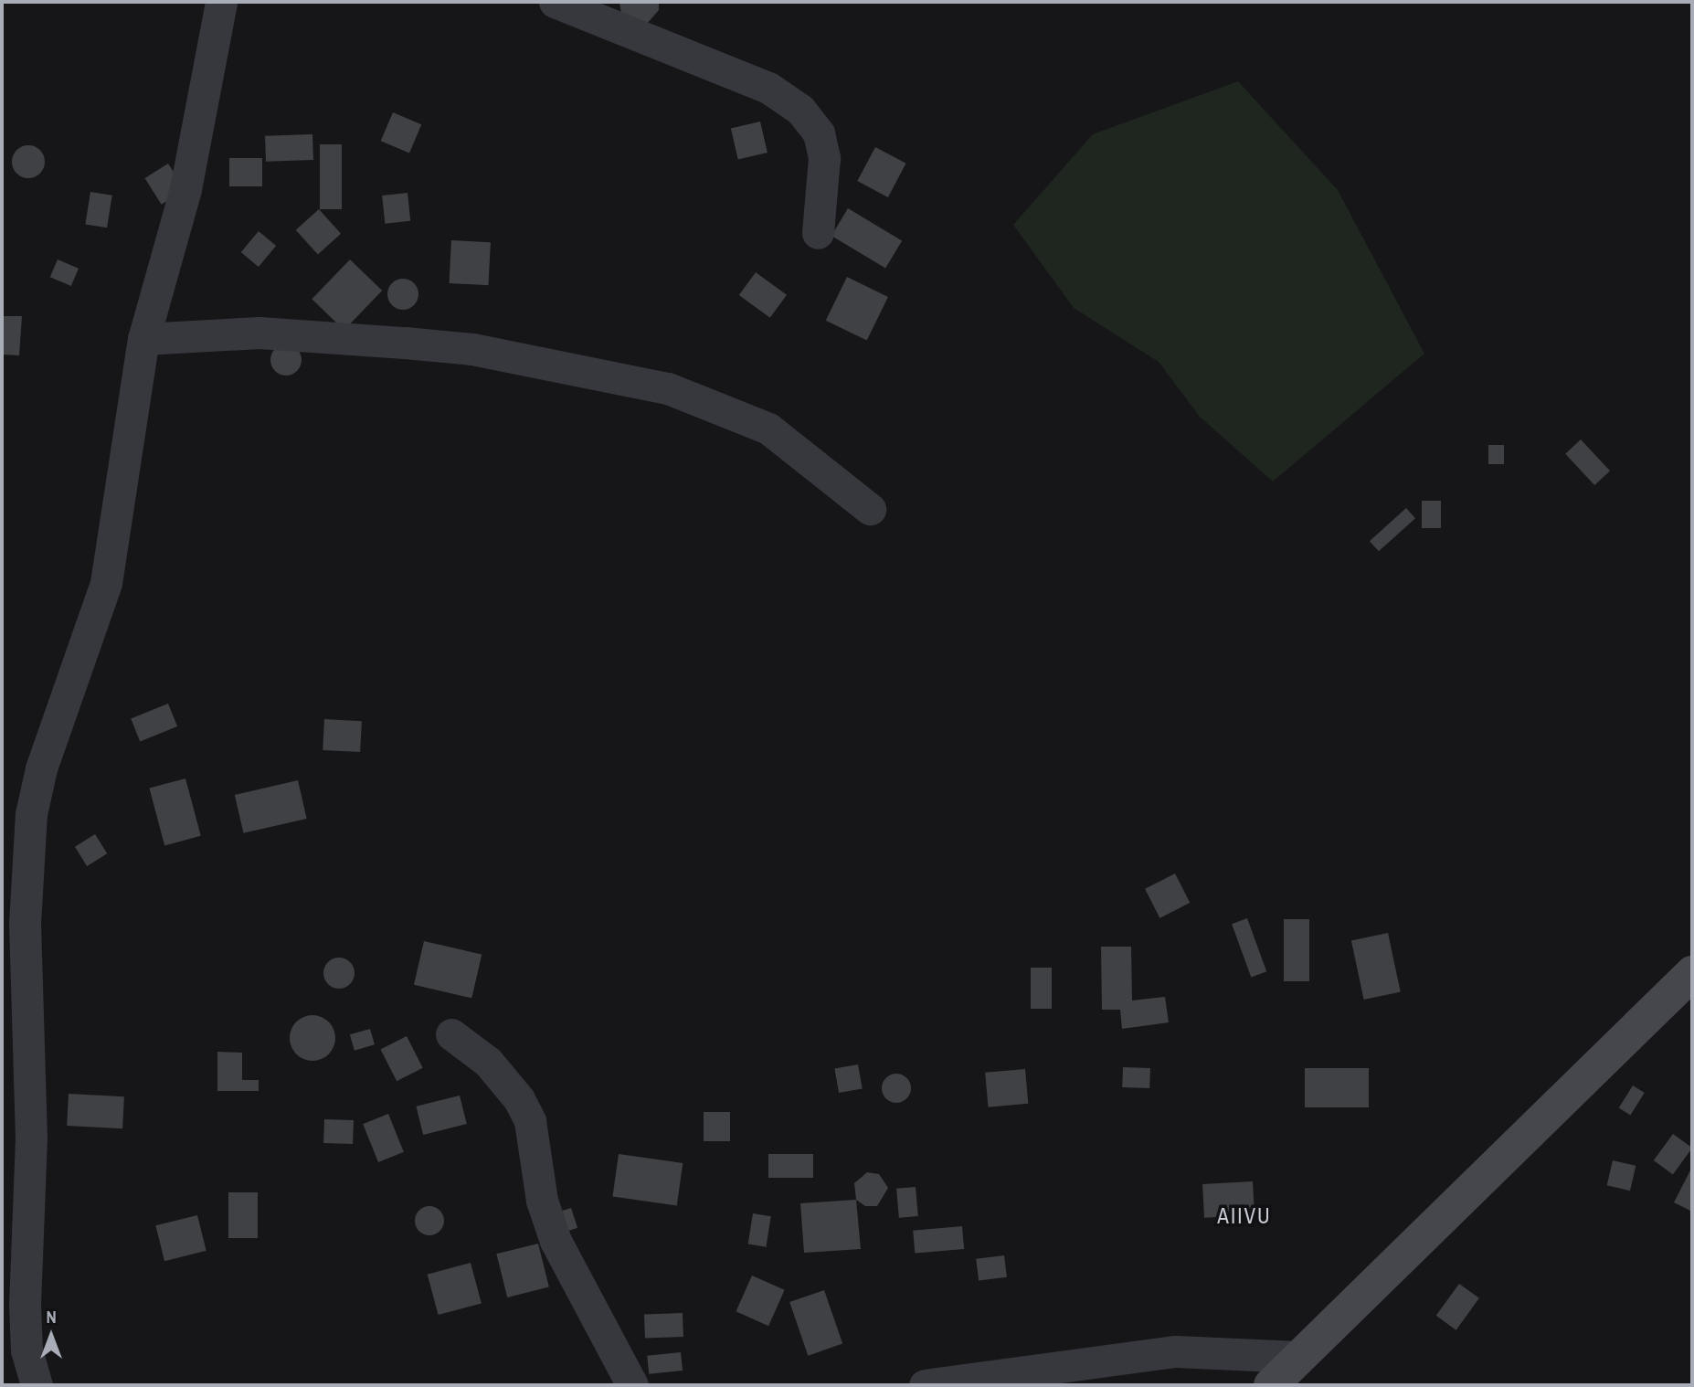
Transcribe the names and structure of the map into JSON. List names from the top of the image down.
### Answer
{
  "districts": ["AIIVU"],
  "north": "top"
}
